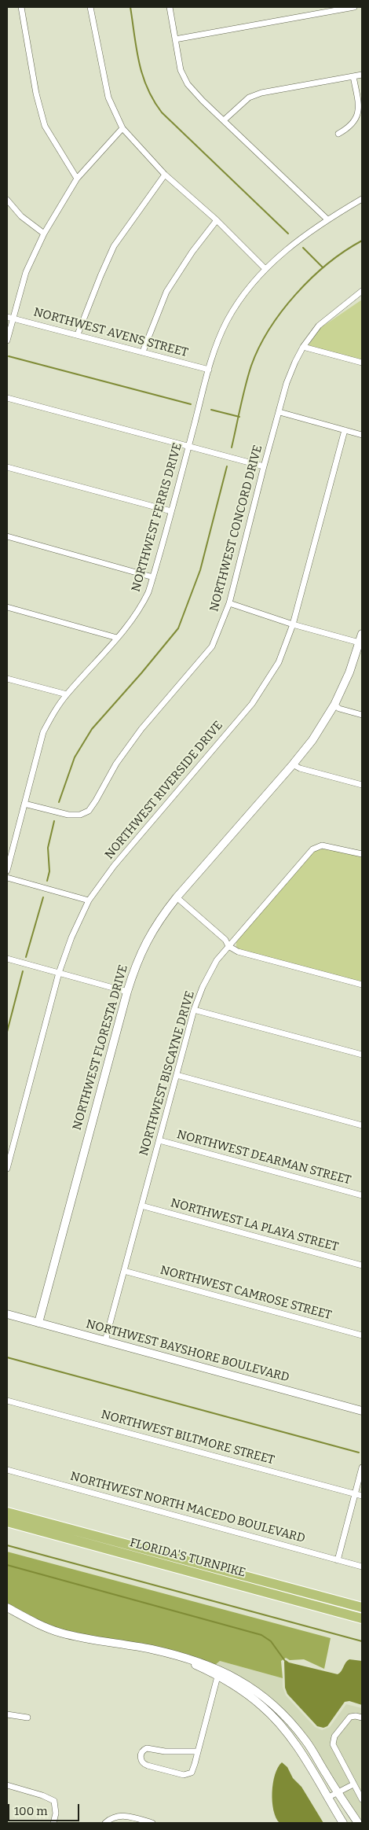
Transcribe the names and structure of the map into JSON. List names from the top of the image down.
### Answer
{
  "streets": {
    "highway": ["FLORIDA'S TURNPIKE"],
    "street": [
      "NORTHWEST AVENS STREET",
      "NORTHWEST FERRIS DRIVE",
      "NORTHWEST CONCORD DRIVE",
      "NORTHWEST RIVERSIDE DRIVE",
      "NORTHWEST FLORESTA DRIVE",
      "NORTHWEST BISCAYNE DRIVE",
      "NORTHWEST DEARMAN STREET",
      "NORTHWEST LA PLAYA STREET",
      "NORTHWEST CAMROSE STREET",
      "NORTHWEST BAYSHORE BOULEVARD",
      "NORTHWEST BILTMORE STREET",
      "NORTHWEST NORTH MACEDO BOULEVARD"
    ]
  },
  "crossings": [
    ["NORTHWEST AVENS STREET", "NORTHWEST FERRIS DRIVE"],
    ["NORTHWEST FERRIS DRIVE", "NORTHWEST CONCORD DRIVE"],
    ["NORTHWEST FLORESTA DRIVE", "NORTHWEST BAYSHORE BOULEVARD"],
    ["NORTHWEST BISCAYNE DRIVE", "NORTHWEST DEARMAN STREET"],
    ["NORTHWEST BISCAYNE DRIVE", "NORTHWEST LA PLAYA STREET"],
    ["NORTHWEST BISCAYNE DRIVE", "NORTHWEST CAMROSE STREET"],
    ["NORTHWEST BISCAYNE DRIVE", "NORTHWEST BAYSHORE BOULEVARD"]
  ],
  "scale_bar": "100 m"
}
